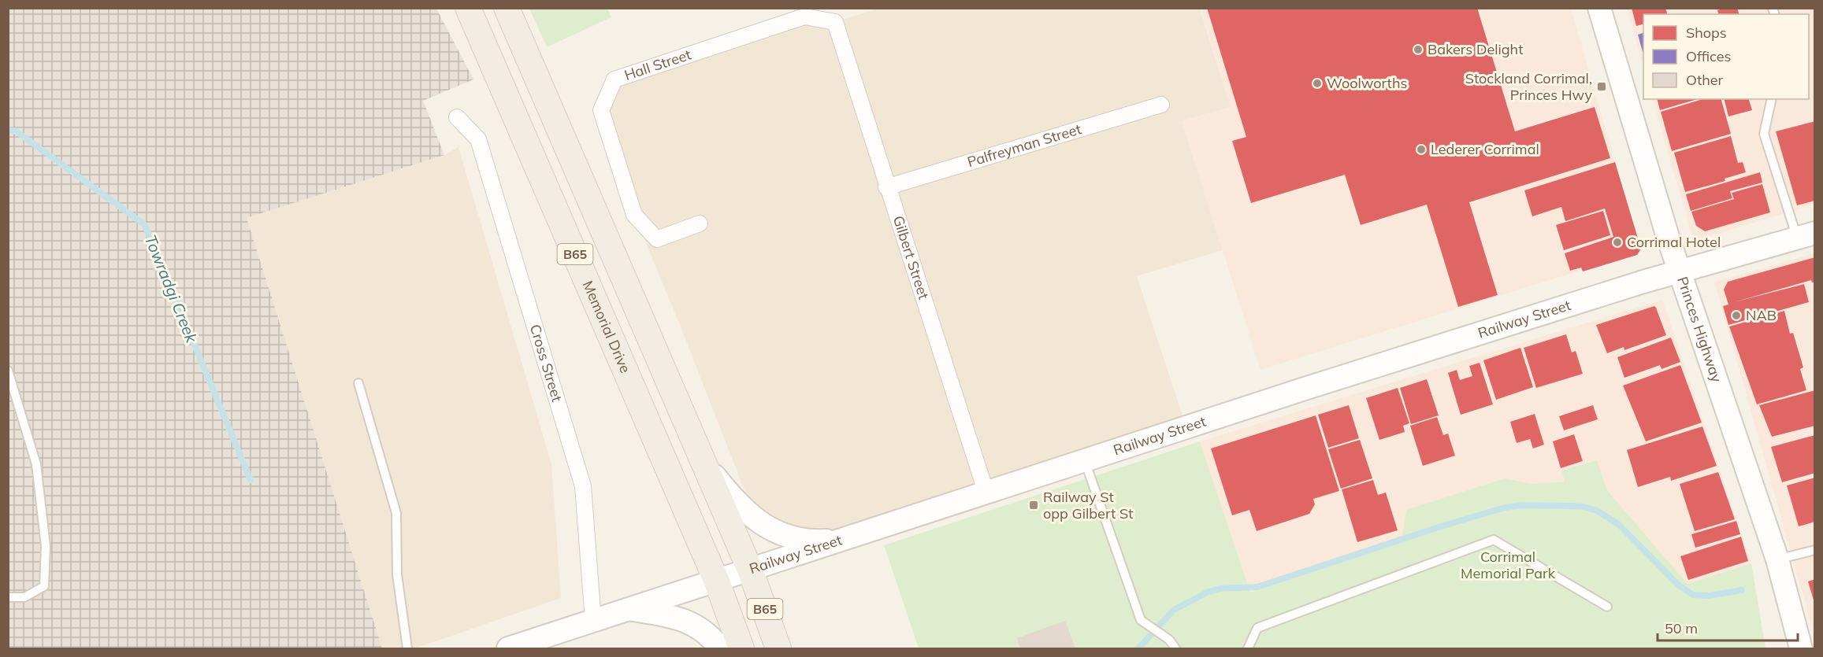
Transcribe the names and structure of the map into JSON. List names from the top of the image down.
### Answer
{
  "streets": {
    "main road": [
      "B65",
      "Railway Street",
      "Memorial Drive",
      "Princes Highway"
    ],
    "street": [
      "Hall Street",
      "Palfreyman Street",
      "Gilbert Street",
      "Cross Street"
    ]
  },
  "crossings": [
    ["Hall Street", "Gilbert Street"],
    ["Palfreyman Street", "Gilbert Street"],
    ["B65", "Railway Street"],
    ["Gilbert Street", "Railway Street"],
    ["Railway Street", "Memorial Drive"],
    ["Railway Street", "Princes Highway"],
    ["Railway Street", "Cross Street"]
  ],
  "water": ["Towradgi Creek"],
  "parks": ["Corrimal Memorial Park"],
  "places": {
    "other": [
      "Bakers Delight",
      "Woolworths",
      "Lederer Corrimal",
      "Corrimal Hotel",
      "NAB"
    ],
    "transit": ["Stockland Corrimal, Princes Hwy", "Railway St opp Gilbert St"]
  },
  "legend": ["Shops", "Offices", "Other"],
  "scale_bar": "50 m"
}
